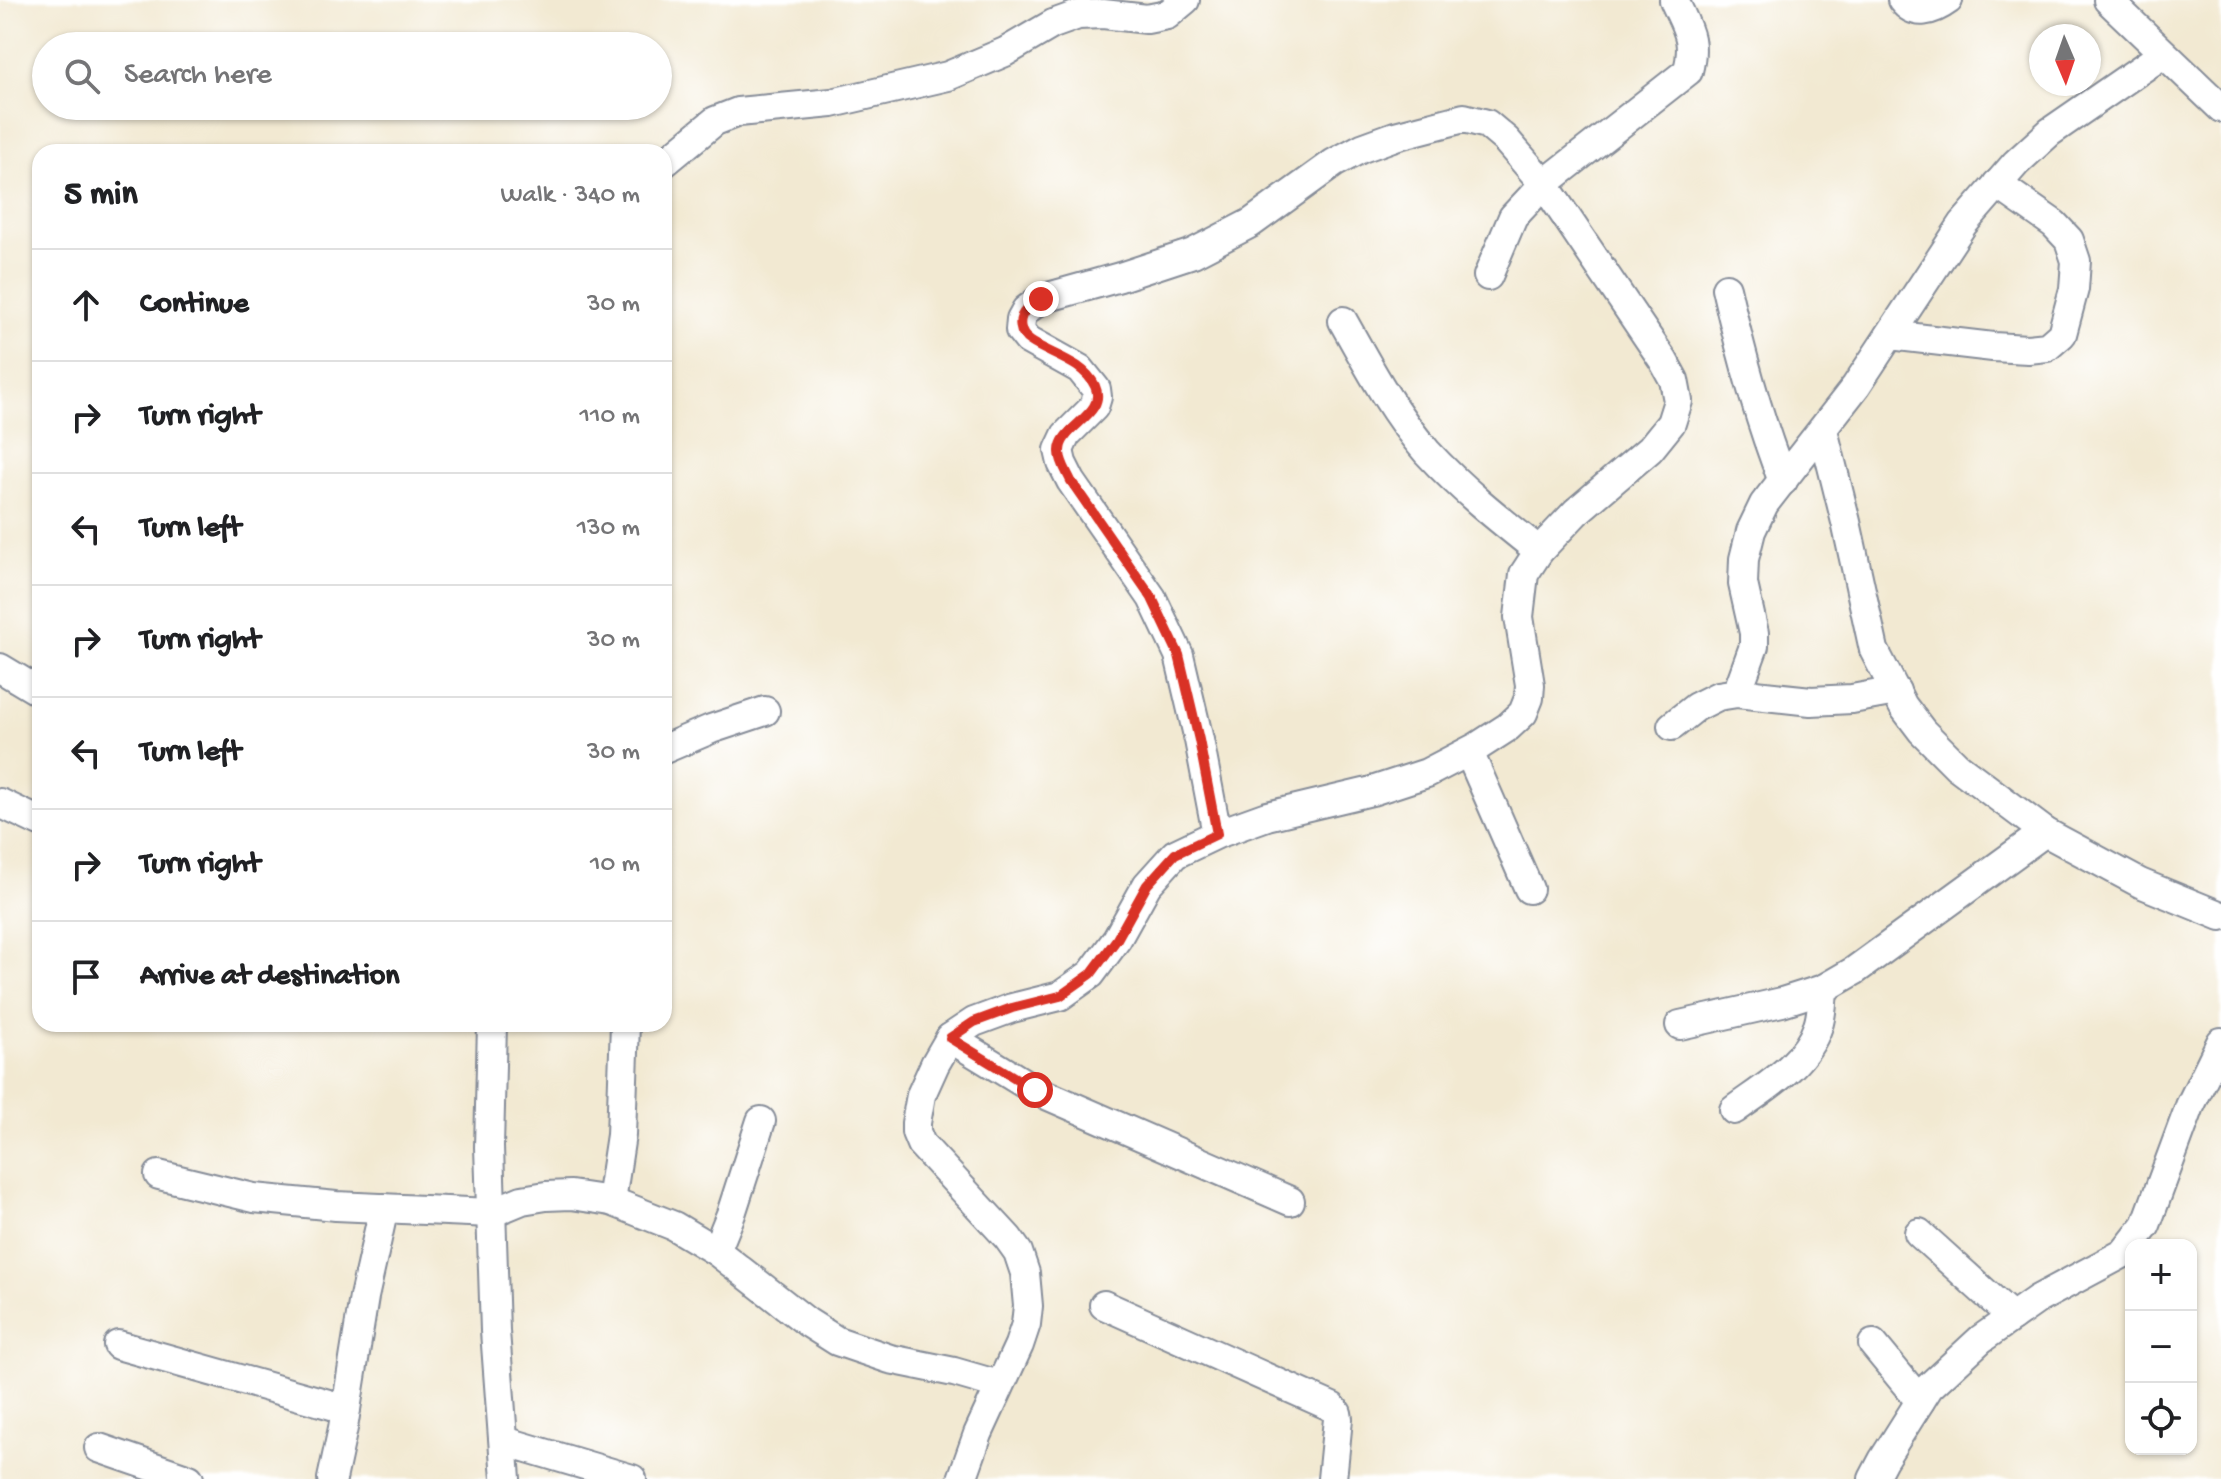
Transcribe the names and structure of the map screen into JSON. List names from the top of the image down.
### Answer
{
  "north": "bottom",
  "page": {
    "search": "Search here",
    "heading": ["5 min", "Walk · 340 m"],
    "list": [
      ["Continue", "30 m"],
      ["Turn right", "110 m"],
      ["Turn left", "130 m"],
      ["Turn right", "30 m"],
      ["Turn left", "30 m"],
      ["Turn right", "10 m"],
      "Arrive at destination"
    ],
    "map_buttons": ["+", "−"]
  }
}
